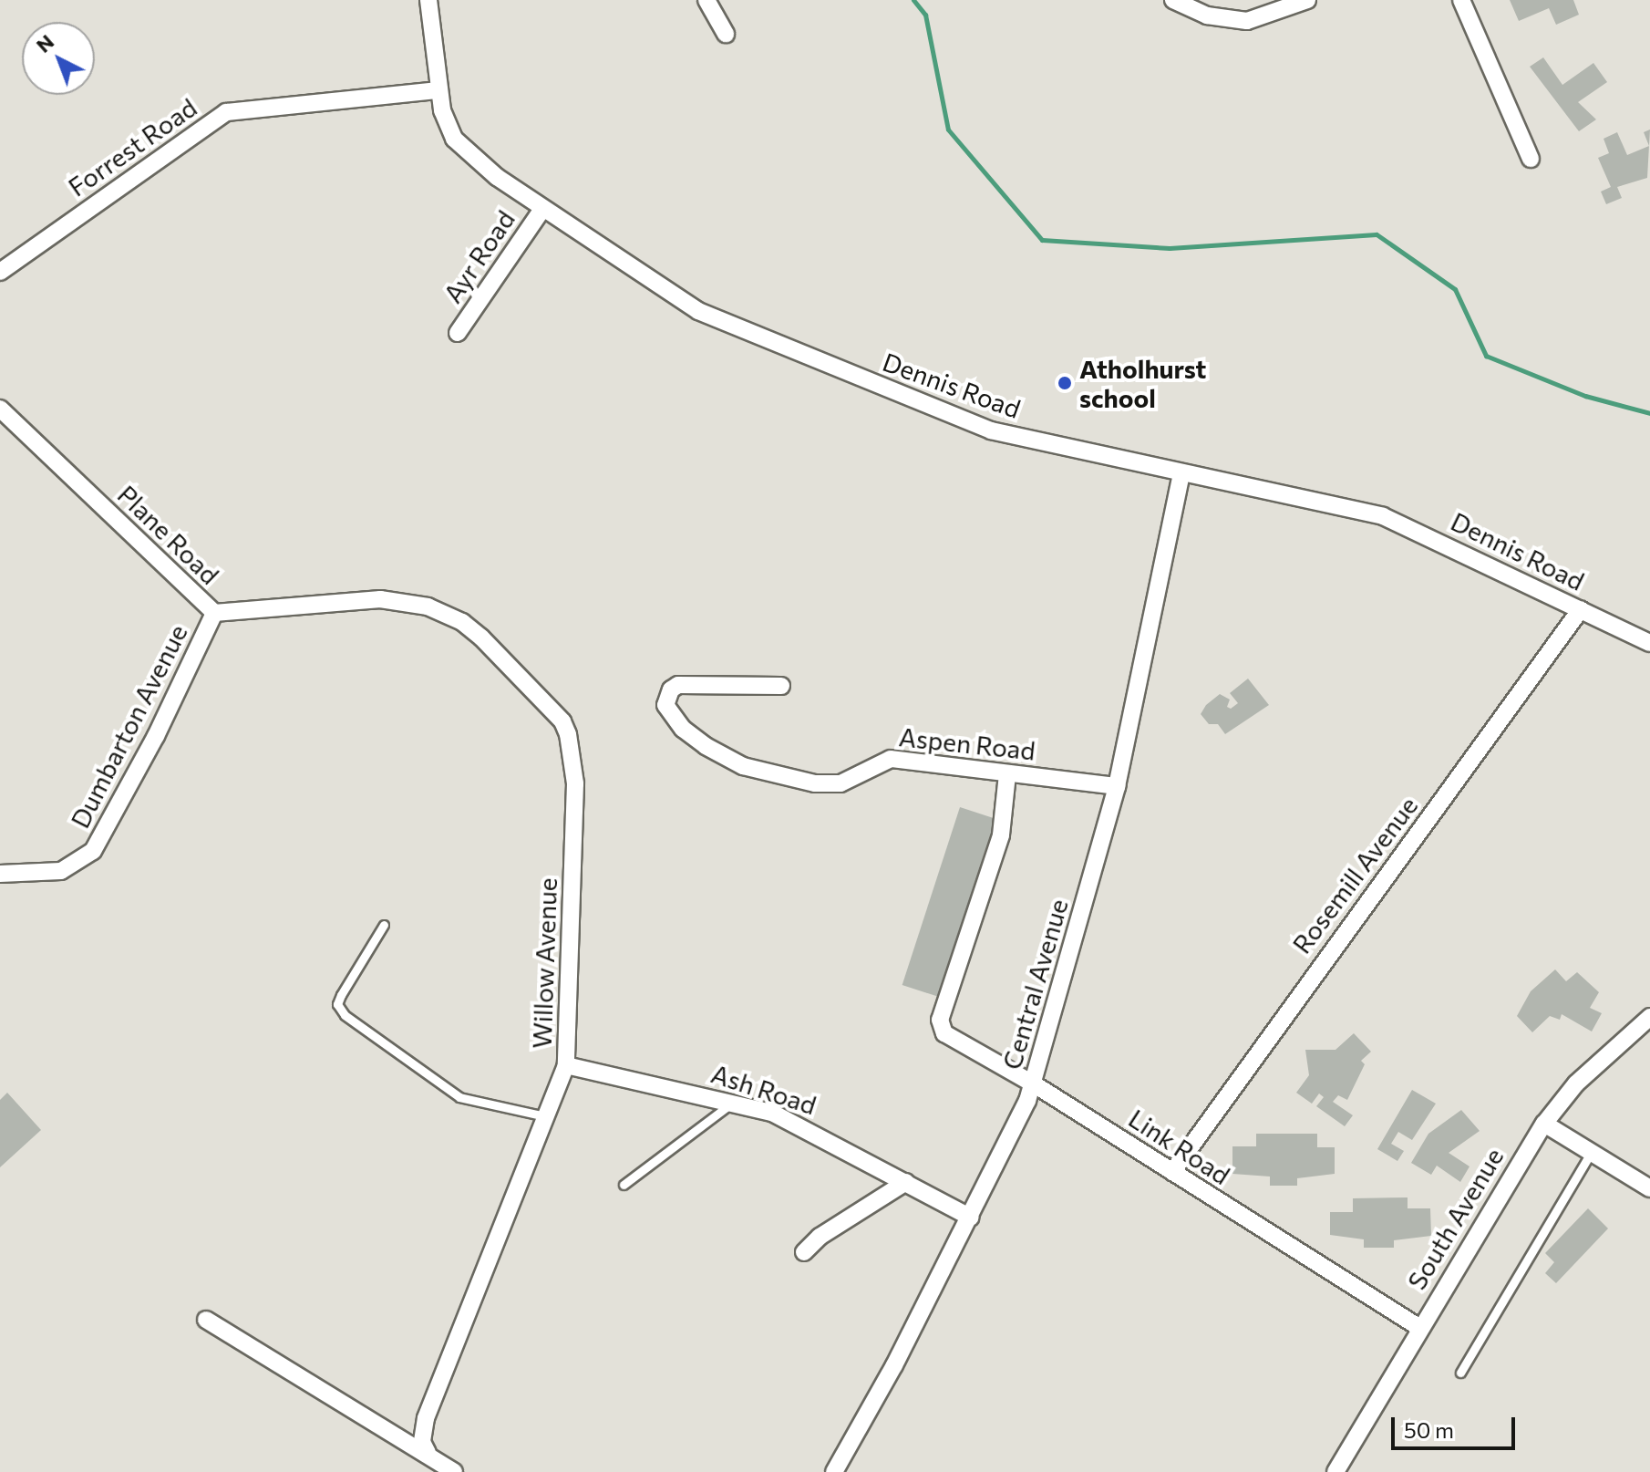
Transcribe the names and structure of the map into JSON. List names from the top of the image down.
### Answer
{
  "streets": {
    "street": [
      "Forrest Road",
      "Ayr Road",
      "Dennis Road",
      "Plane Road",
      "Dumbarton Avenue",
      "Aspen Road",
      "Rosemill Avenue",
      "Willow Avenue",
      "Central Avenue",
      "Ash Road",
      "Link Road",
      "South Avenue"
    ]
  },
  "crossings": [
    ["Forrest Road", "Dennis Road"],
    ["Ayr Road", "Dennis Road"],
    ["Dennis Road", "Rosemill Avenue"],
    ["Dennis Road", "Central Avenue"],
    ["Plane Road", "Dumbarton Avenue"],
    ["Plane Road", "Willow Avenue"],
    ["Aspen Road", "Central Avenue"],
    ["Aspen Road", "Link Road"],
    ["Rosemill Avenue", "Link Road"],
    ["Willow Avenue", "Ash Road"],
    ["Central Avenue", "Ash Road"],
    ["Central Avenue", "Link Road"],
    ["Link Road", "South Avenue"]
  ],
  "places": ["Atholhurst school"],
  "scale_bar": "50 m",
  "north": "top left"
}
